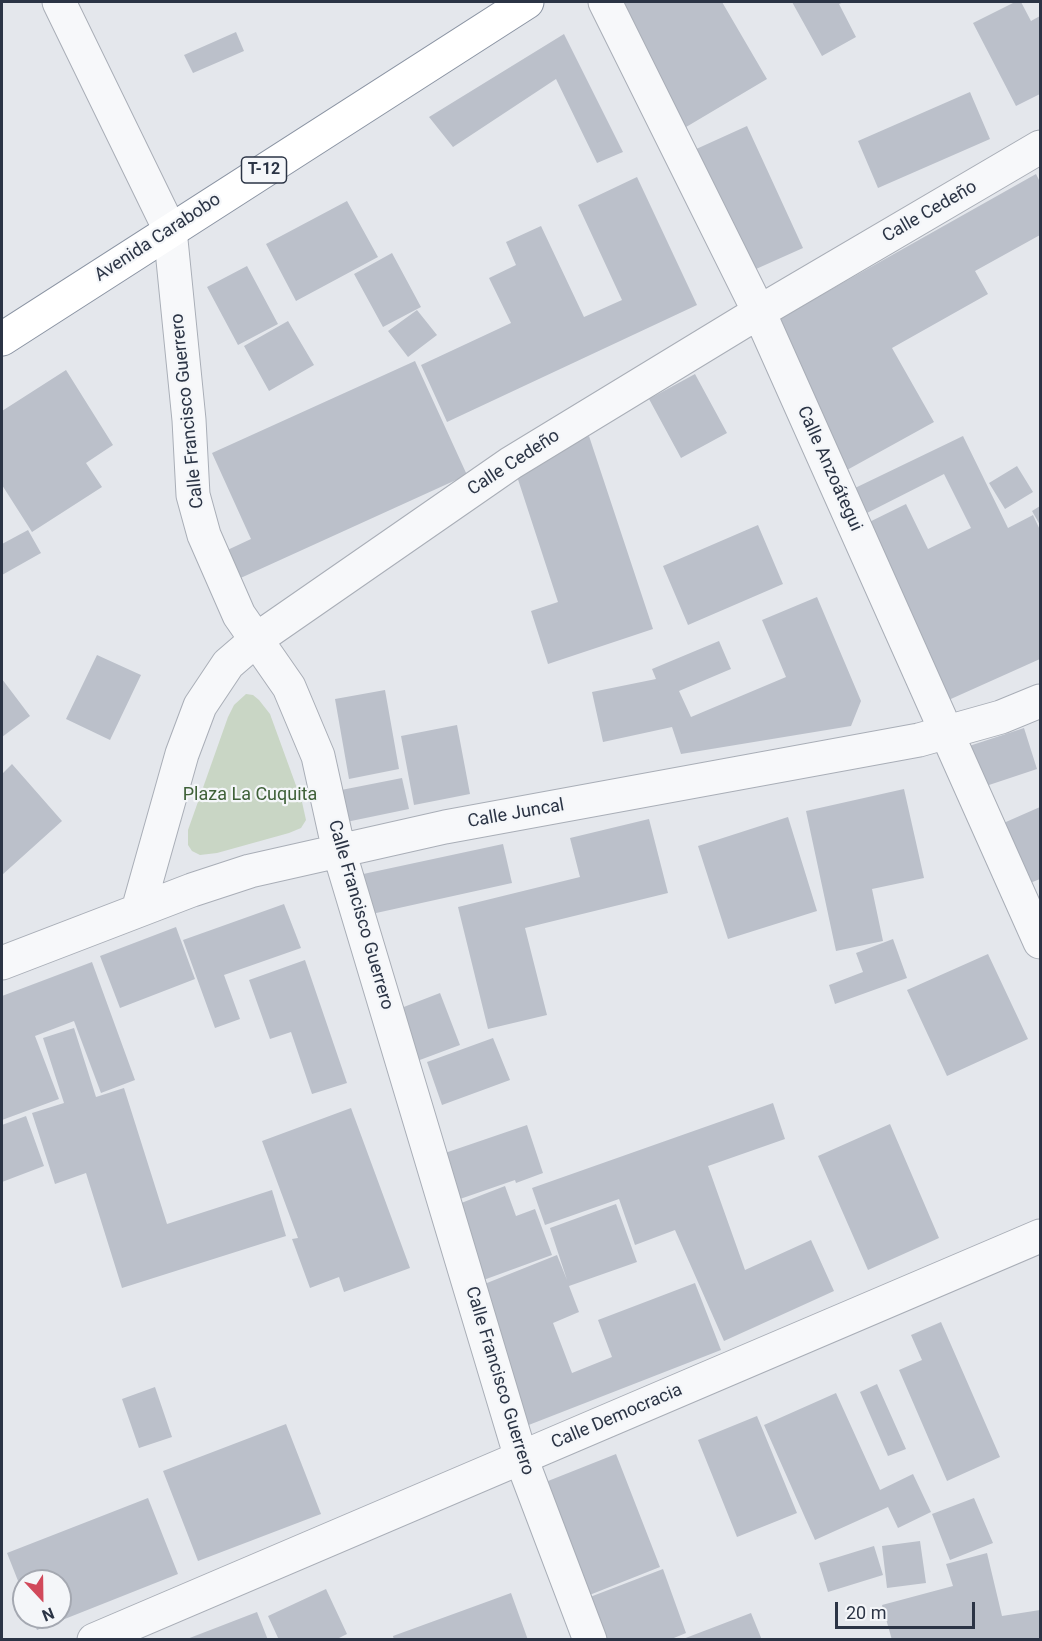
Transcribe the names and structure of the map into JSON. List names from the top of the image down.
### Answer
{
  "streets": {
    "highway": ["T-12", "Avenida Carabobo"],
    "street": [
      "Calle Cedeño",
      "Calle Francisco Guerrero",
      "Calle Anzoátegui",
      "Calle Juncal",
      "Calle Democracia"
    ]
  },
  "crossings": [
    ["Calle Cedeño", "Calle Francisco Guerrero"],
    ["Calle Cedeño", "Calle Anzoátegui"],
    ["Calle Cedeño", "Calle Juncal"],
    ["Avenida Carabobo", "Calle Francisco Guerrero"],
    ["Calle Francisco Guerrero", "Calle Juncal"],
    ["Calle Francisco Guerrero", "Calle Democracia"],
    ["Calle Anzoátegui", "Calle Juncal"]
  ],
  "parks": ["Plaza La Cuquita"],
  "scale_bar": "20 m",
  "north": "bottom"
}
